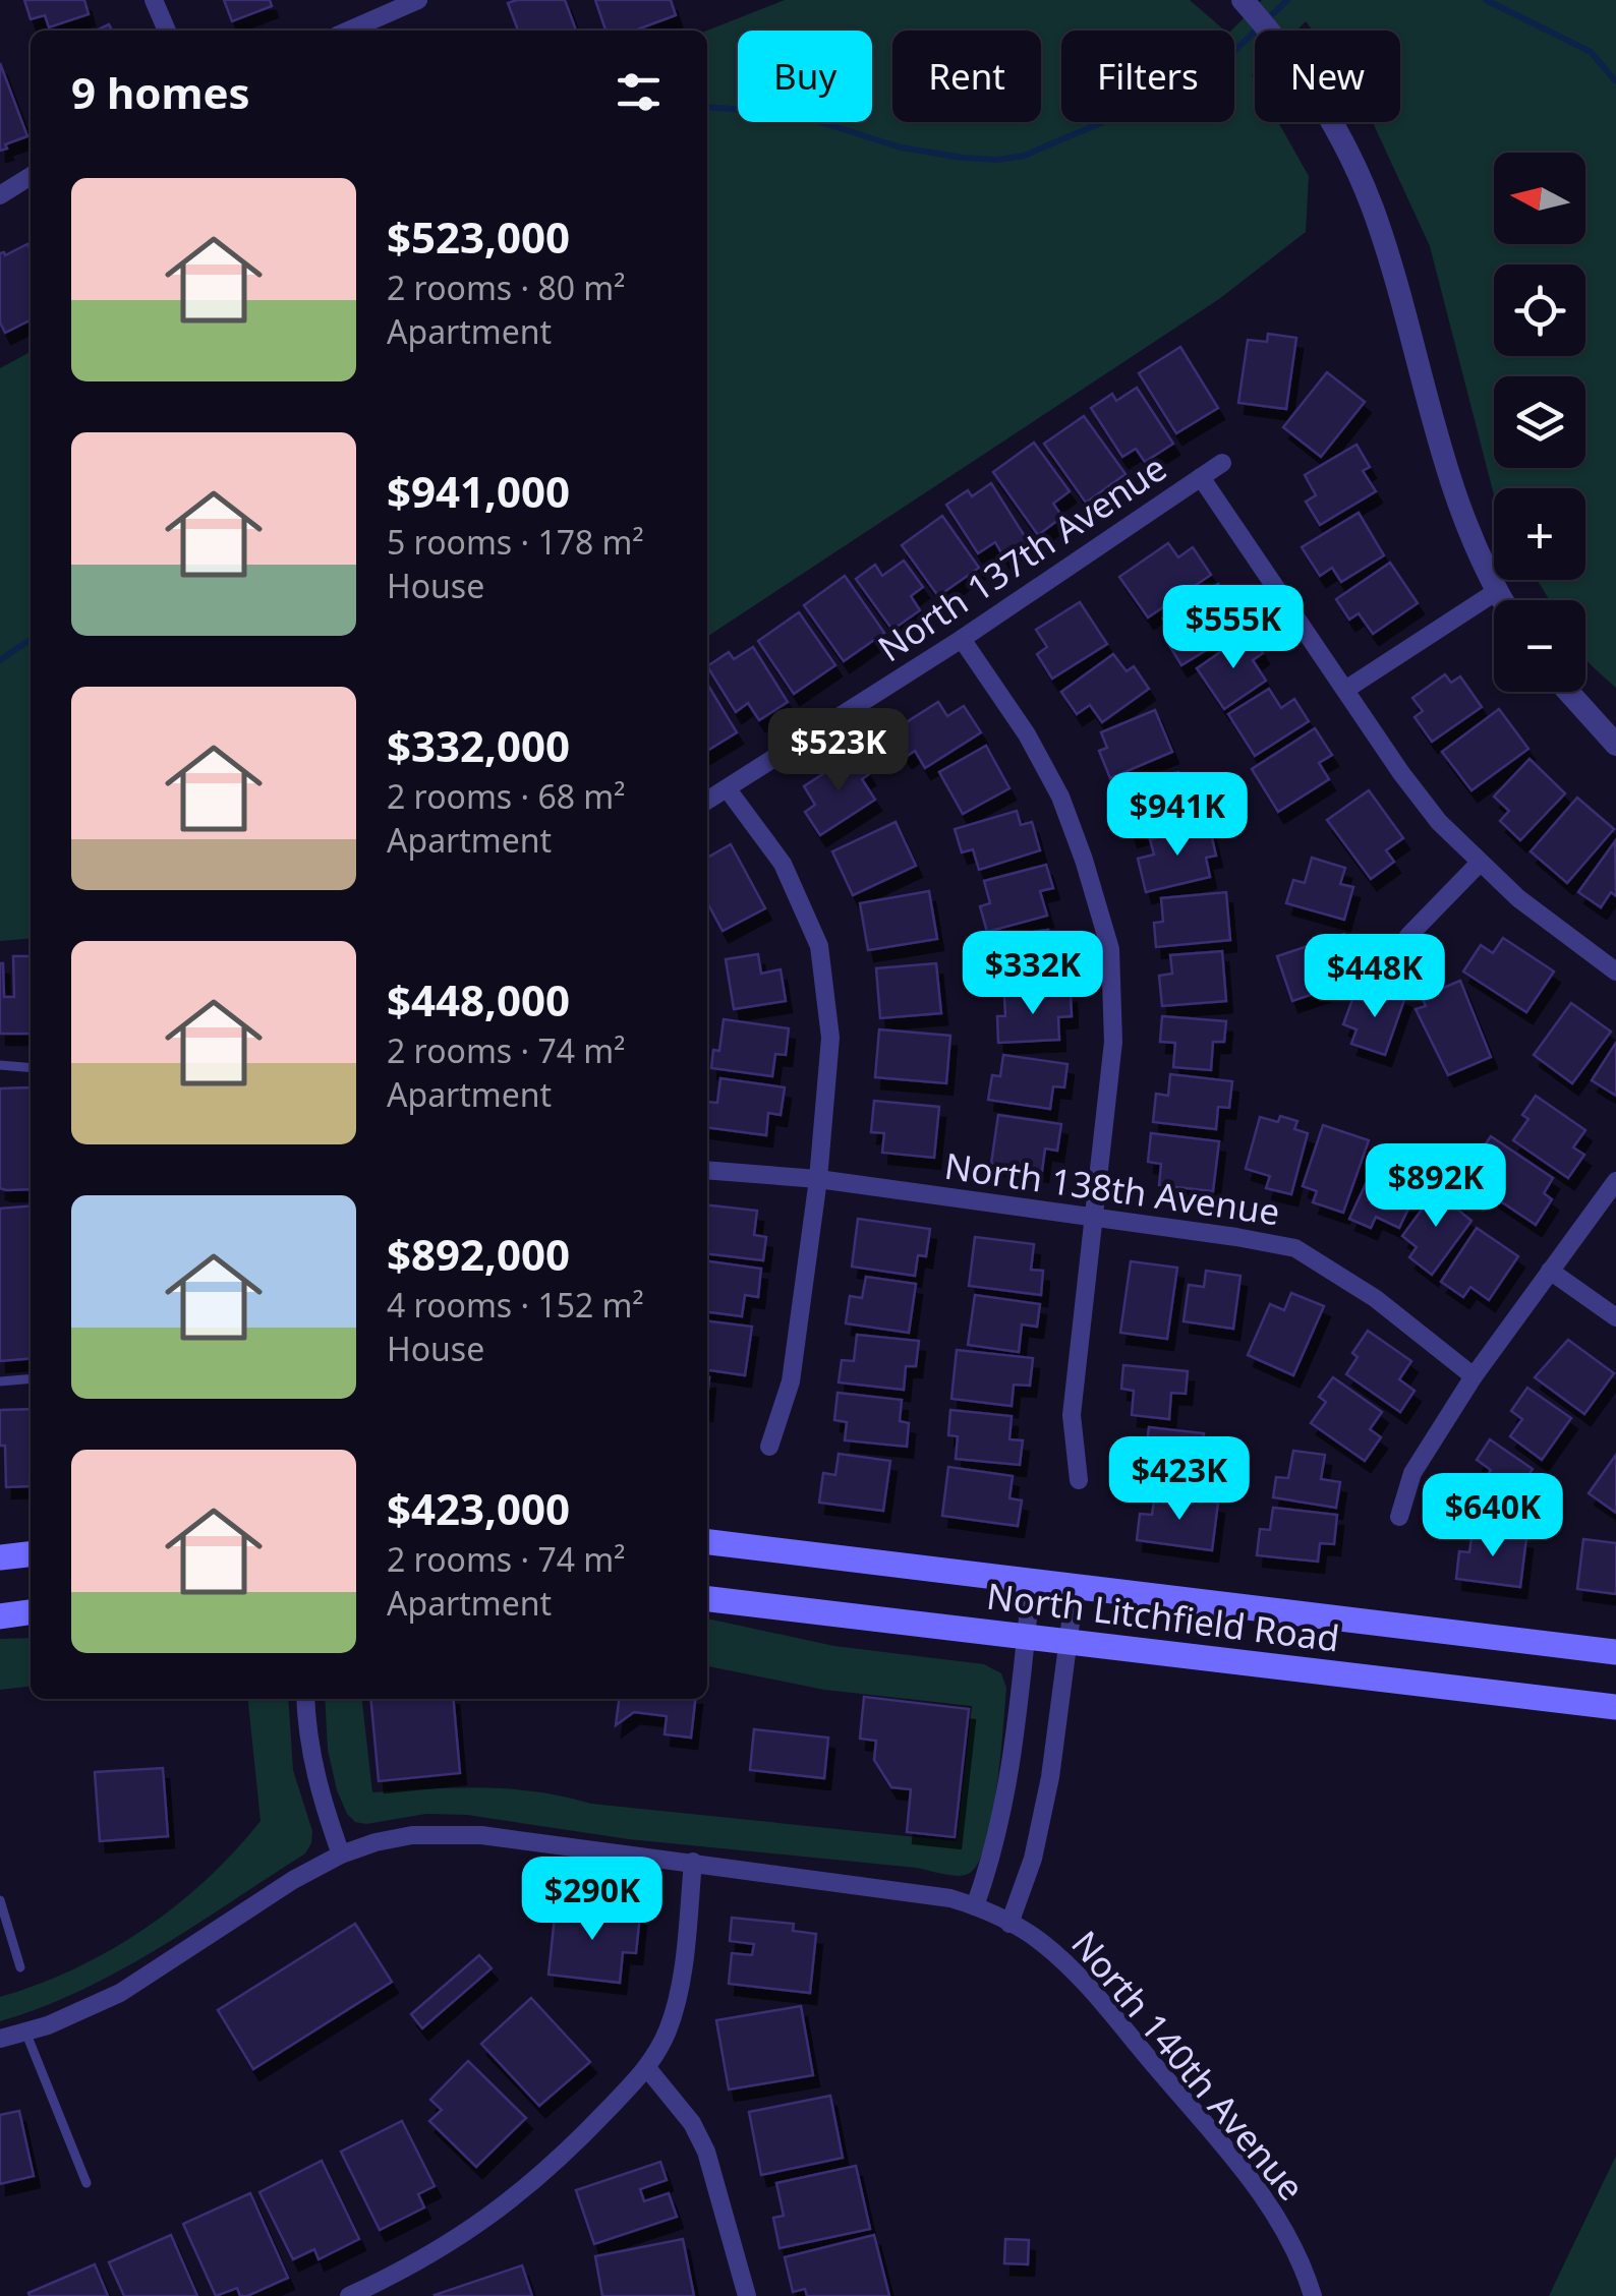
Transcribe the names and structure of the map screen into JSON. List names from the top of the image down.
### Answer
{
  "streets": {
    "main road": ["North Litchfield Road"],
    "street": ["North 137th Avenue", "North 138th Avenue", "North 140th Avenue"]
  },
  "north": "left",
  "page": {
    "chip": [
      "Buy",
      "Rent",
      "Filters",
      "New"
    ],
    "heading": "9 homes",
    "map_buttons": ["+", "−"],
    "list": [
      {
        "name": "$523,000",
        "note": "2 rooms · 80 m² · Apartment"
      },
      {
        "name": "$941,000",
        "note": "5 rooms · 178 m² · House"
      },
      {
        "name": "$332,000",
        "note": "2 rooms · 68 m² · Apartment"
      },
      {
        "name": "$448,000",
        "note": "2 rooms · 74 m² · Apartment"
      },
      {
        "name": "$892,000",
        "note": "4 rooms · 152 m² · House"
      },
      {
        "name": "$423,000",
        "note": "2 rooms · 74 m² · Apartment"
      }
    ],
    "price": [
      "$555K",
      "$523K",
      "$941K",
      "$332K",
      "$448K",
      "$892K",
      "$423K",
      "$640K",
      "$290K"
    ]
  }
}
